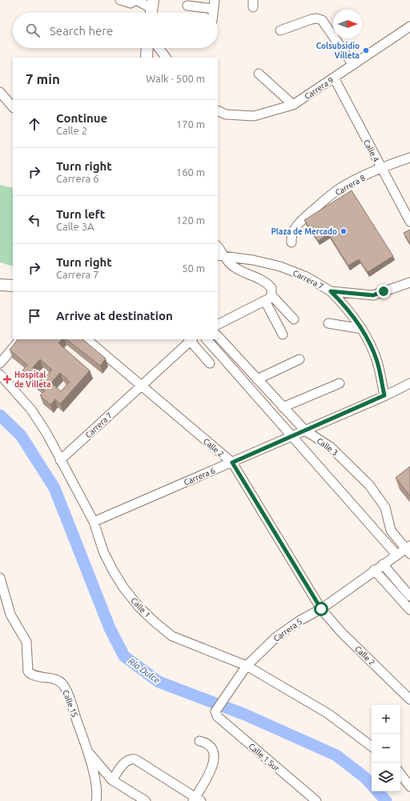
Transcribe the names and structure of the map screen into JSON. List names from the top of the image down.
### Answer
{
  "streets": {
    "street": [
      "Carrera 9",
      "Calle 4",
      "Carrera 8",
      "Carrera 7",
      "Calle 3",
      "Calle 2",
      "Carrera 6",
      "Calle 1",
      "Carrera 5",
      "Calle 1S",
      "Calle 1 Sur"
    ]
  },
  "crossings": [
    ["Carrera 9", "Calle 4"],
    ["Calle 4", "Carrera 8"],
    ["Carrera 7", "Calle 2"],
    ["Carrera 7", "Calle 1"],
    ["Calle 3", "Carrera 6"],
    ["Calle 3", "Carrera 5"],
    ["Calle 2", "Carrera 6"],
    ["Calle 2", "Carrera 5"],
    ["Carrera 6", "Calle 1"],
    ["Calle 1", "Carrera 5"],
    ["Carrera 5", "Calle 1 Sur"]
  ],
  "water": ["Río Dulce"],
  "places": {
    "other": ["Colsubsidio Villeta", "Plaza de Mercado"],
    "health": ["Hospital de Villeta"]
  },
  "north": "right",
  "page": {
    "search": "Search here",
    "heading": ["7 min", "Walk · 500 m"],
    "list": [
      ["Continue", "Calle 2", "170 m"],
      ["Turn right", "Carrera 6", "160 m"],
      ["Turn left", "Calle 3A", "120 m"],
      ["Turn right", "Carrera 7", "50 m"],
      "Arrive at destination"
    ],
    "map_buttons": ["+", "−"]
  }
}
